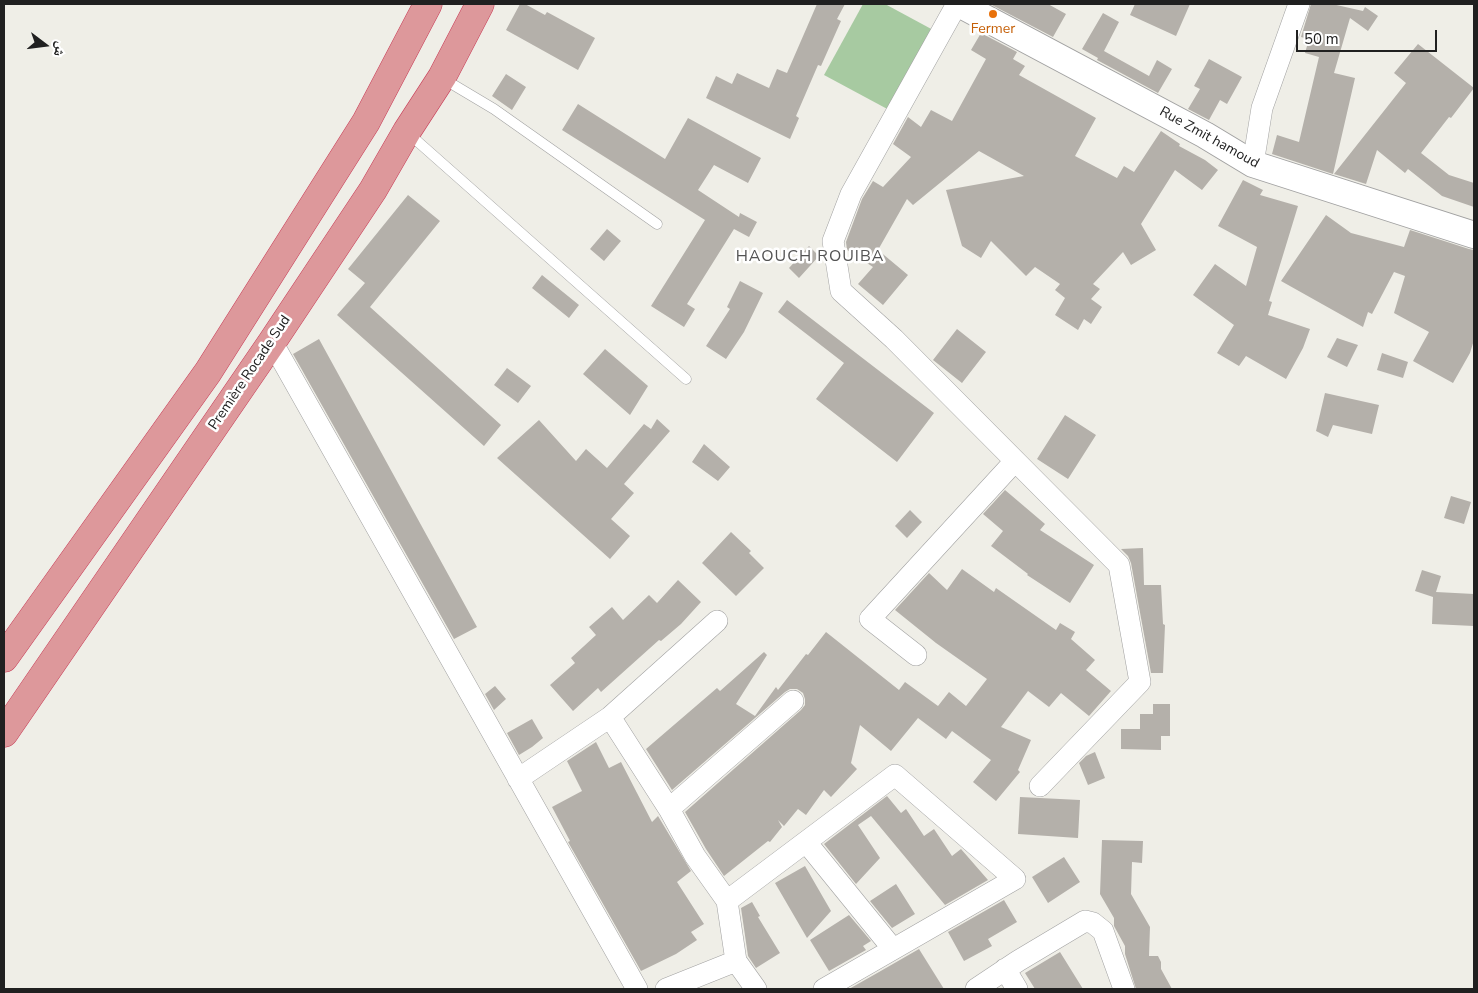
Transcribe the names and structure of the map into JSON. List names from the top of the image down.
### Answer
{
  "streets": {
    "highway": ["Première Rocade Sud"],
    "street": ["Rue Zmit hamoud"]
  },
  "districts": ["HAOUCH ROUIBA"],
  "places": ["Fermer"],
  "scale_bar": "50 m",
  "north": "right"
}
